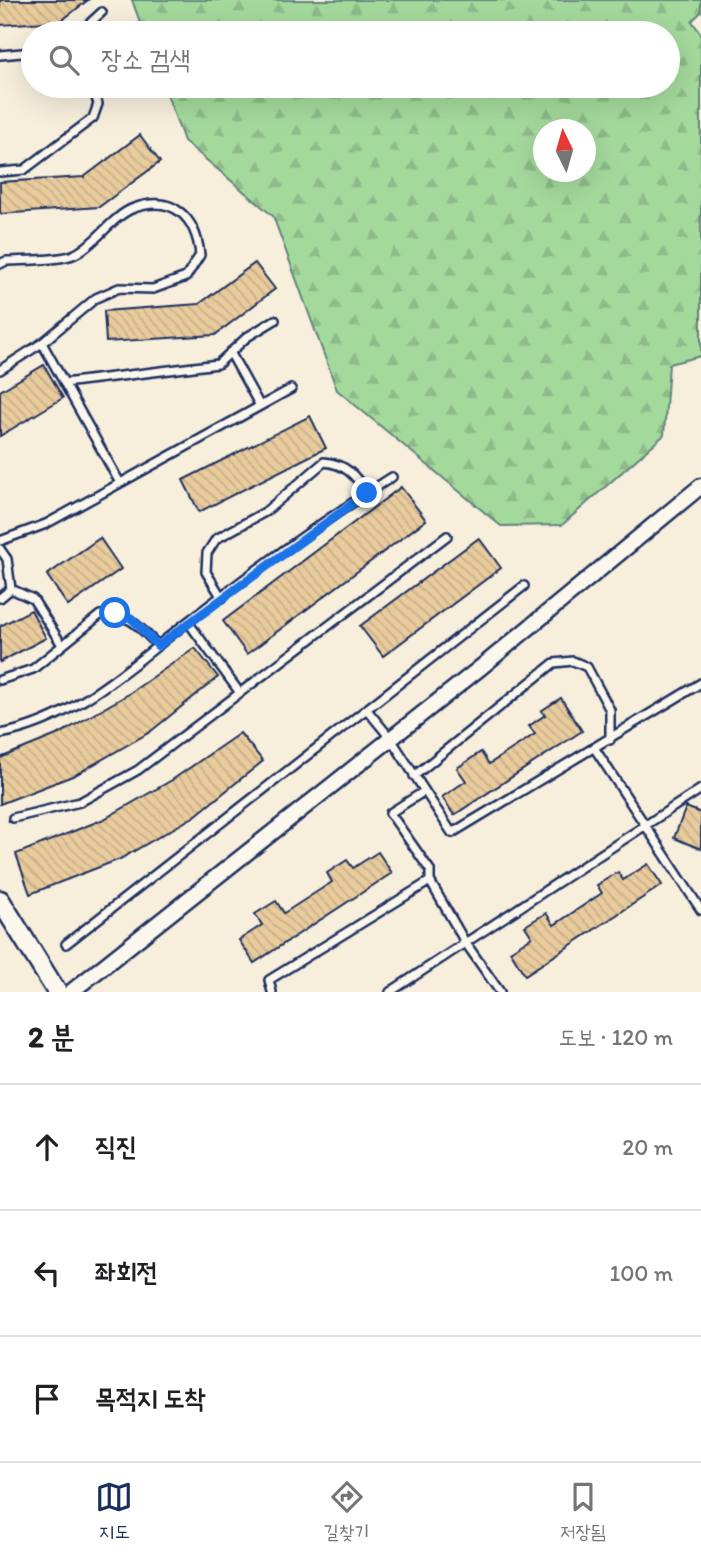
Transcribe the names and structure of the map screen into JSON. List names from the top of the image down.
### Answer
{
  "north": "top",
  "page": {
    "search": "장소 검색",
    "heading": ["2 분", "도보 · 120 m"],
    "list": [
      ["직진", "20 m"],
      ["좌회전", "100 m"],
      "목적지 도착"
    ],
    "nav": ["지도", "길찾기", "저장됨"]
  }
}
